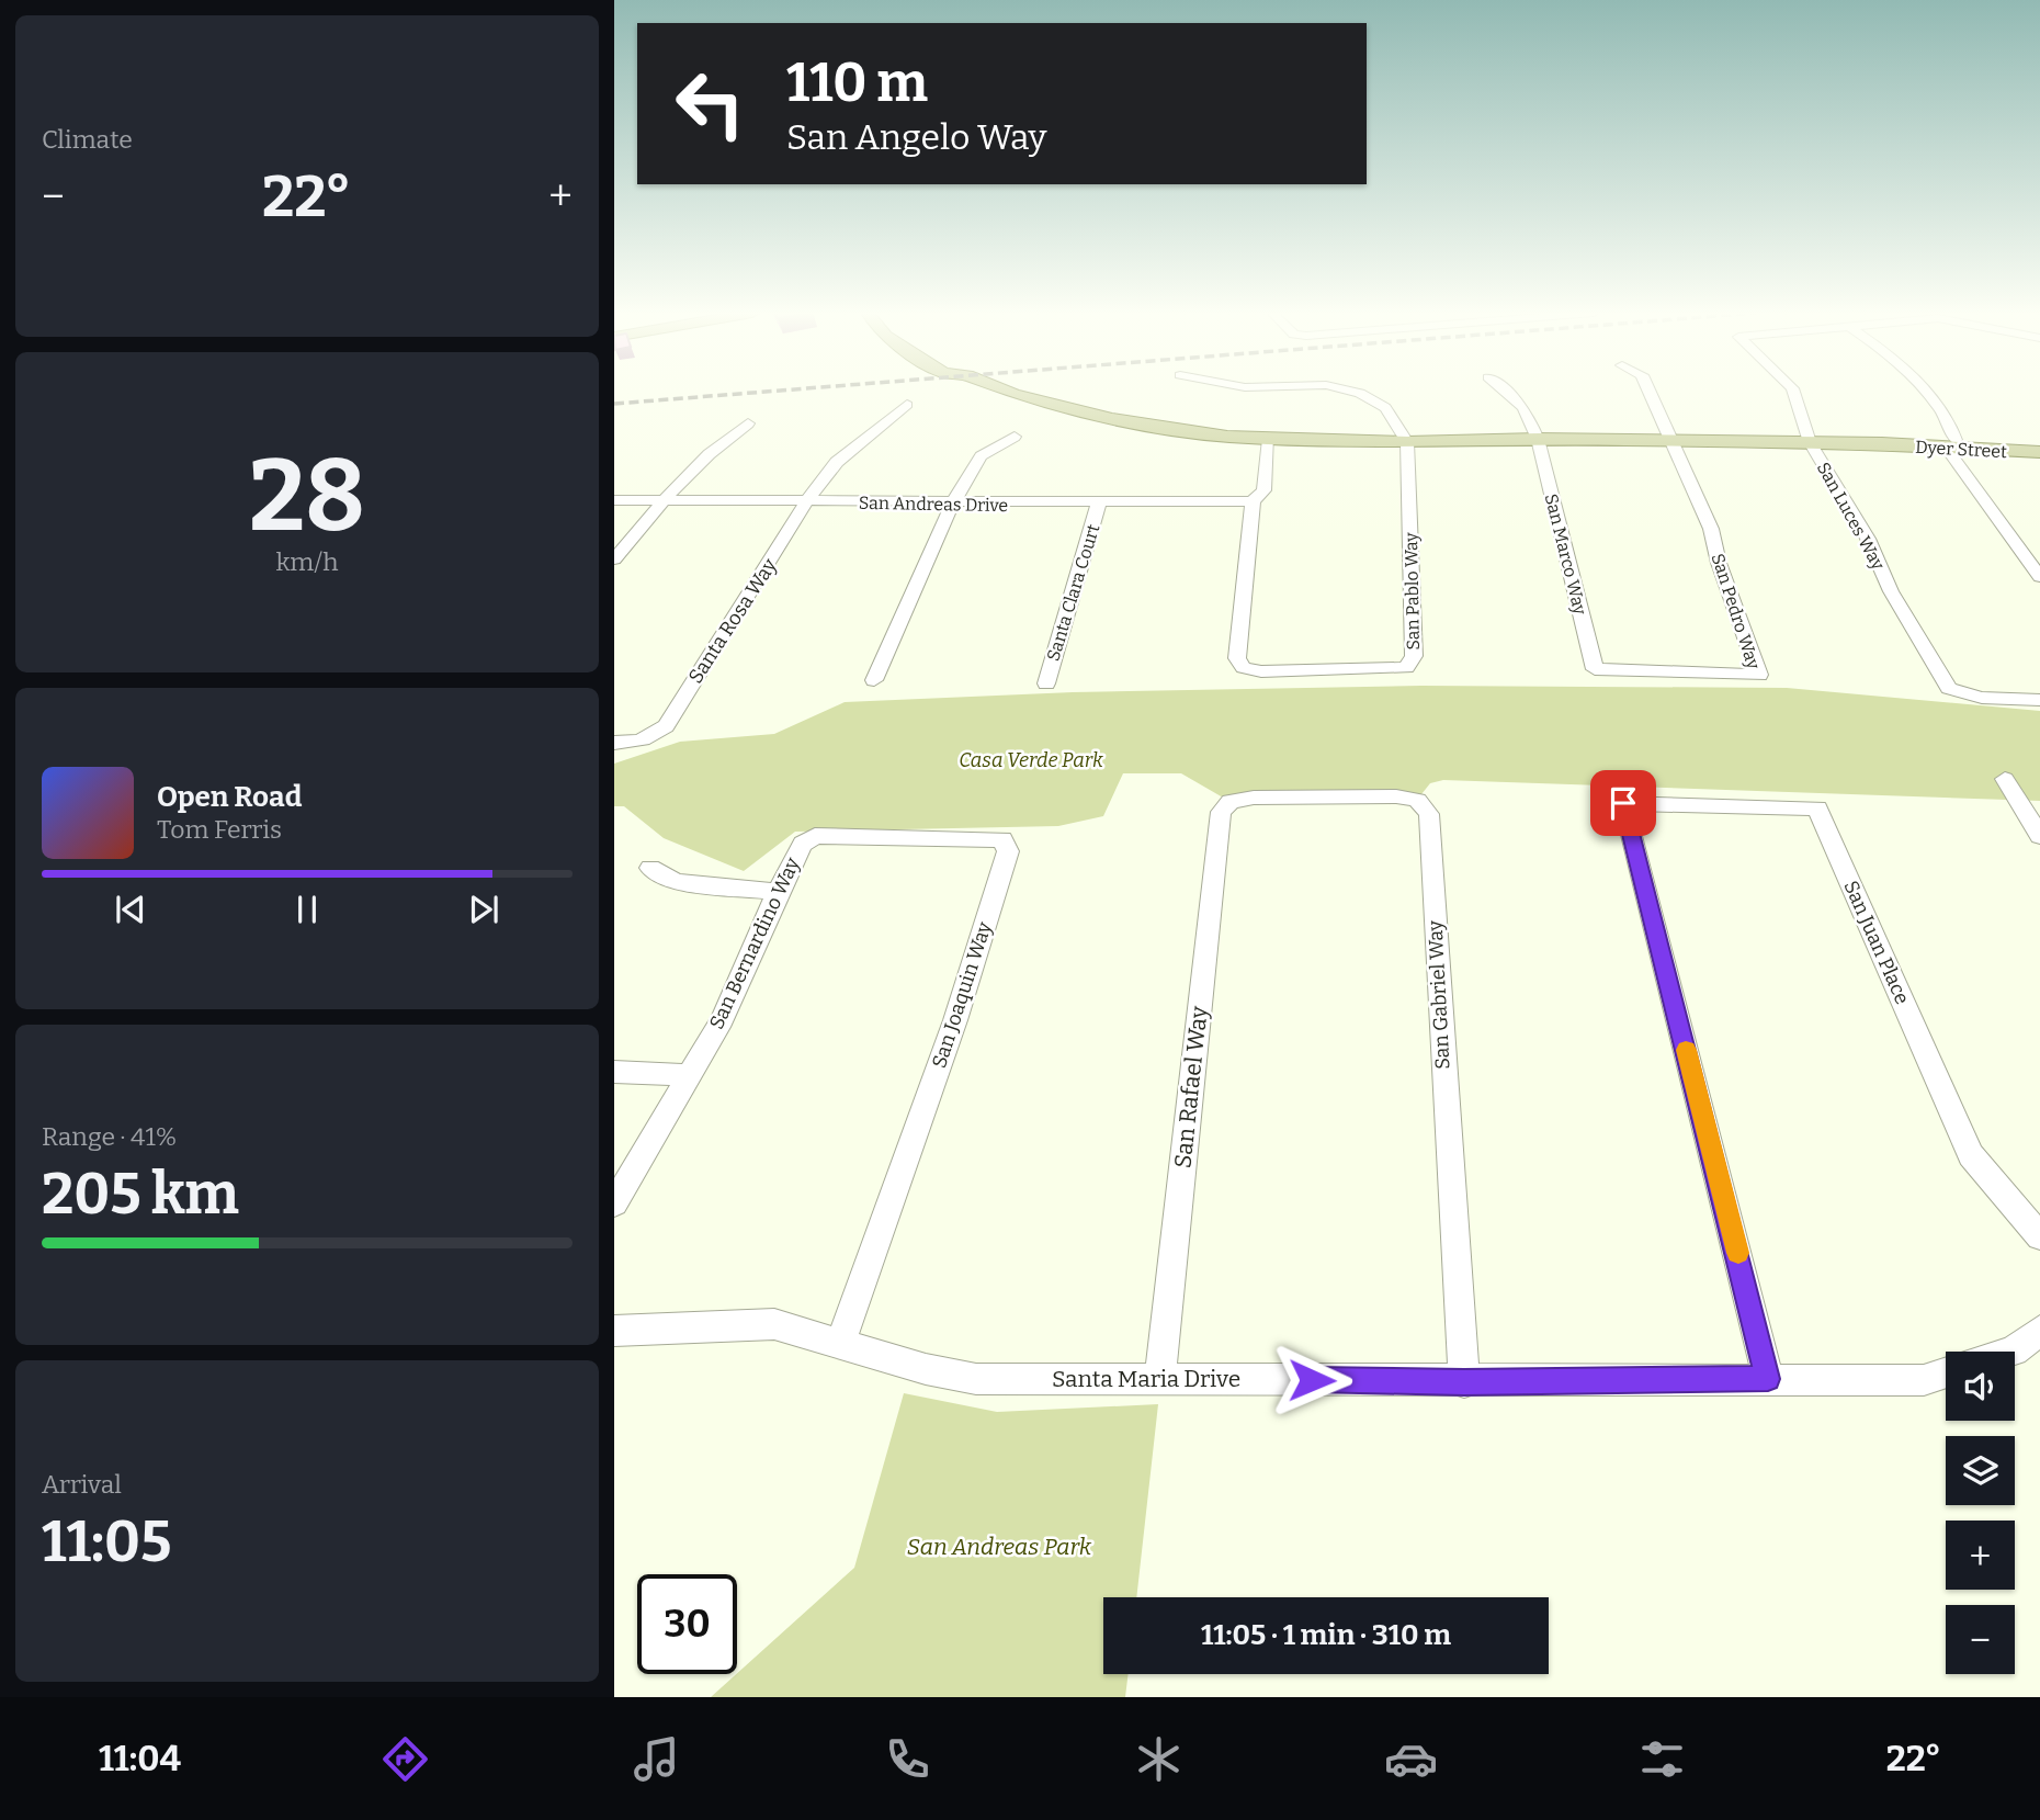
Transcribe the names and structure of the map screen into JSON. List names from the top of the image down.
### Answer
{
  "streets": {
    "main road": ["Dyer Street"],
    "street": [
      "San Andreas Drive",
      "San Luces Way",
      "San Marco Way",
      "San Pablo Way",
      "Santa Clara Court",
      "San Pedro Way",
      "Santa Rosa Way",
      "San Juan Place",
      "San Bernardino Way",
      "San Joaquin Way",
      "San Gabriel Way",
      "San Rafael Way",
      "Santa Maria Drive"
    ]
  },
  "crossings": [
    ["Dyer Street", "San Luces Way"],
    ["Dyer Street", "San Marco Way"],
    ["Dyer Street", "San Pablo Way"],
    ["Dyer Street", "San Pedro Way"],
    ["San Andreas Drive", "Santa Clara Court"],
    ["San Andreas Drive", "Santa Rosa Way"],
    ["San Marco Way", "San Pedro Way"],
    ["San Juan Place", "Santa Maria Drive"],
    ["San Bernardino Way", "San Joaquin Way"],
    ["San Joaquin Way", "Santa Maria Drive"],
    ["San Gabriel Way", "San Rafael Way"],
    ["San Gabriel Way", "Santa Maria Drive"],
    ["San Rafael Way", "Santa Maria Drive"]
  ],
  "parks": ["Casa Verde Park", "San Andreas Park"],
  "page": {
    "tile": [
      "Climate",
      ["28", "km/h"],
      ["Range · 41%", "205 km"],
      ["Arrival", "11:05"]
    ],
    "turn": ["110 m", "San Angelo Way"],
    "heat": ["−", "22°", "+"],
    "song": ["Open Road", "Tom Ferris"],
    "map_buttons": ["+", "−"],
    "limit": "30",
    "trip": "11:05 · 1 min · 310 m",
    "tabs": ["11:04", "22°"]
  }
}
